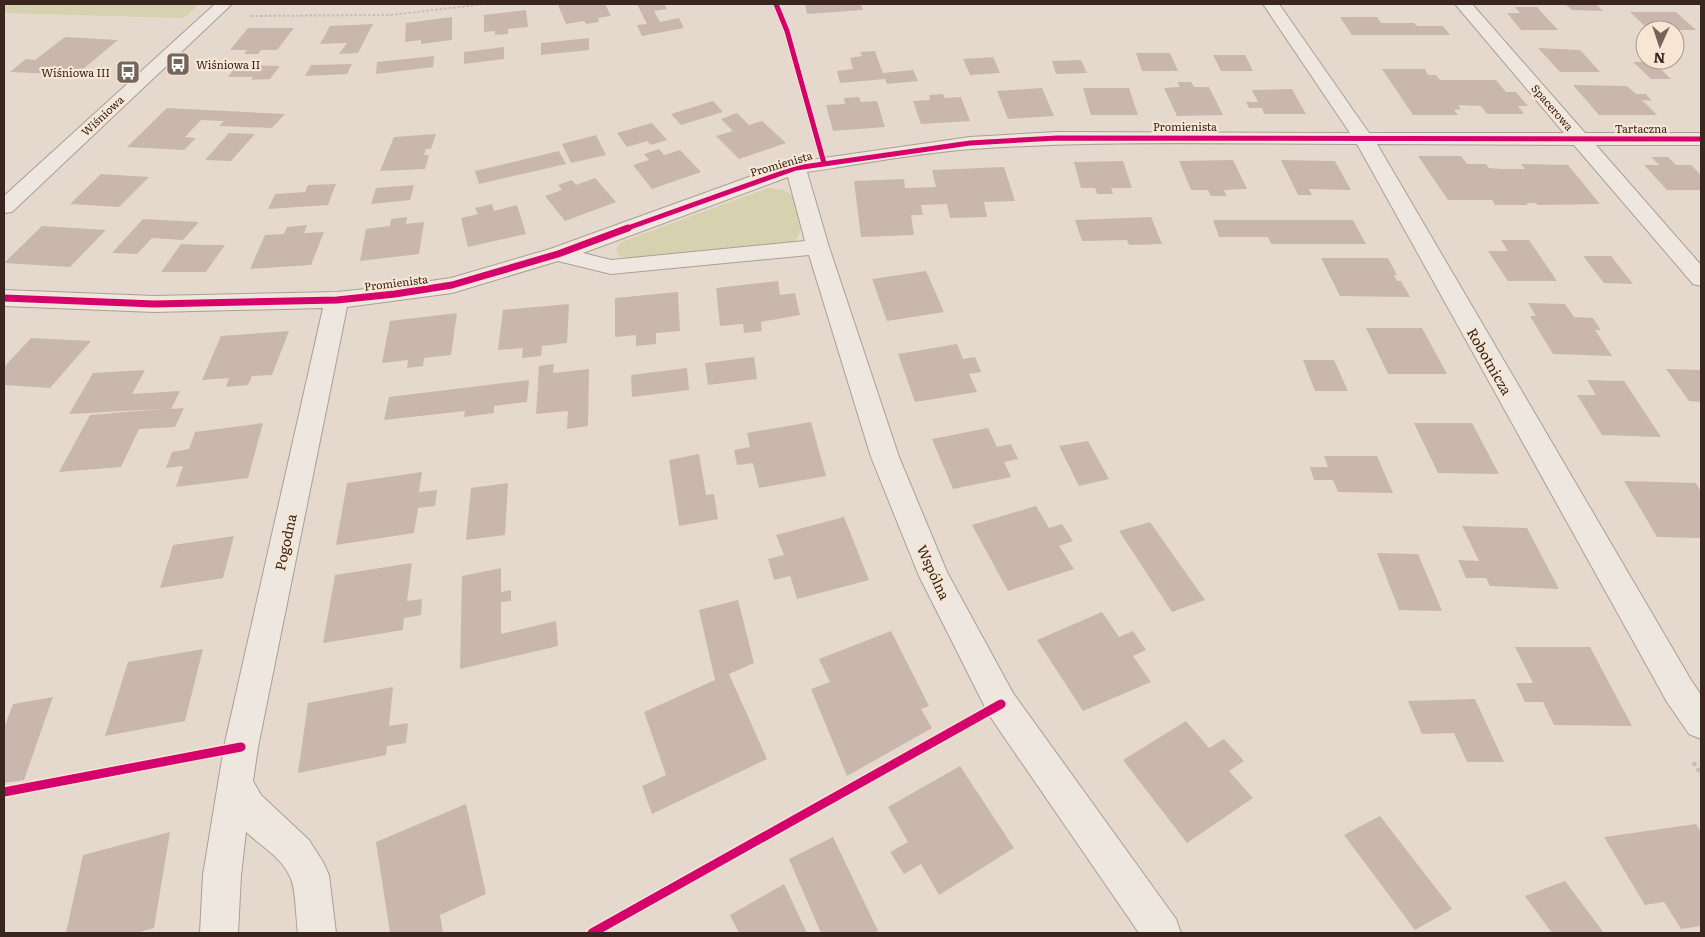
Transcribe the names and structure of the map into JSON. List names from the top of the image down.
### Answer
{
  "streets": {
    "street": [
      "Spacerowa",
      "Wiśniowa",
      "Promienista",
      "Tartaczna",
      "Robotnicza",
      "Pogodna",
      "Wspólna"
    ]
  },
  "crossings": [
    ["Spacerowa", "Promienista"],
    ["Spacerowa", "Tartaczna"],
    ["Promienista", "Tartaczna"],
    ["Promienista", "Robotnicza"],
    ["Promienista", "Pogodna"],
    ["Promienista", "Wspólna"]
  ],
  "places": {
    "bus stop": ["Wiśniowa II", "Wiśniowa III"]
  },
  "north": "bottom"
}
